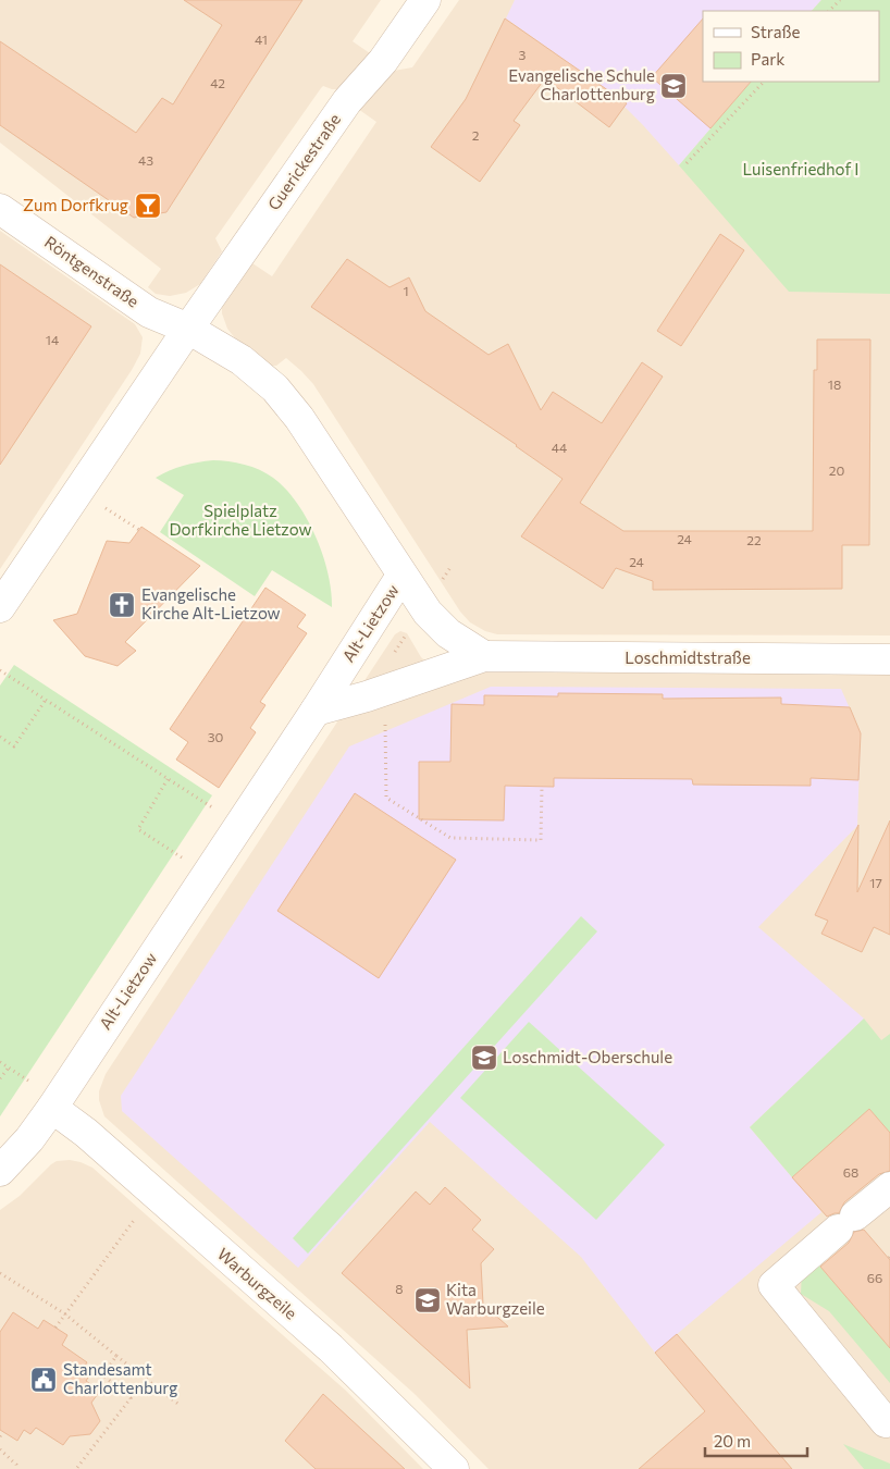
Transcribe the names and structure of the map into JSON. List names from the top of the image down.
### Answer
{
  "streets": {
    "street": [
      "Guerickestraße",
      "Röntgenstraße",
      "Alt-Lietzow",
      "Loschmidtstraße",
      "Warburgzeile"
    ]
  },
  "crossings": [
    ["Guerickestraße", "Röntgenstraße"],
    ["Guerickestraße", "Alt-Lietzow"],
    ["Röntgenstraße", "Alt-Lietzow"],
    ["Alt-Lietzow", "Loschmidtstraße"],
    ["Alt-Lietzow", "Warburgzeile"]
  ],
  "parks": ["Luisenfriedhof I", "Spielplatz Dorfkirche Lietzow"],
  "places": {
    "school or university": ["Evangelische Schule Charlottenburg", "Loschmidt-Oberschule", "Kita Warburgzeile"],
    "bar": ["Zum Dorfkrug"],
    "church": ["Evangelische Kirche Alt-Lietzow"],
    "public building": ["Standesamt Charlottenburg"]
  },
  "house_numbers": [
    "41",
    "3",
    "42",
    "2",
    "43",
    "1",
    "14",
    "18",
    "44",
    "20",
    "24",
    "22",
    "24",
    "30",
    "17",
    "68",
    "66",
    "8"
  ],
  "legend": ["Straße", "Park"],
  "scale_bar": "20 m"
}
